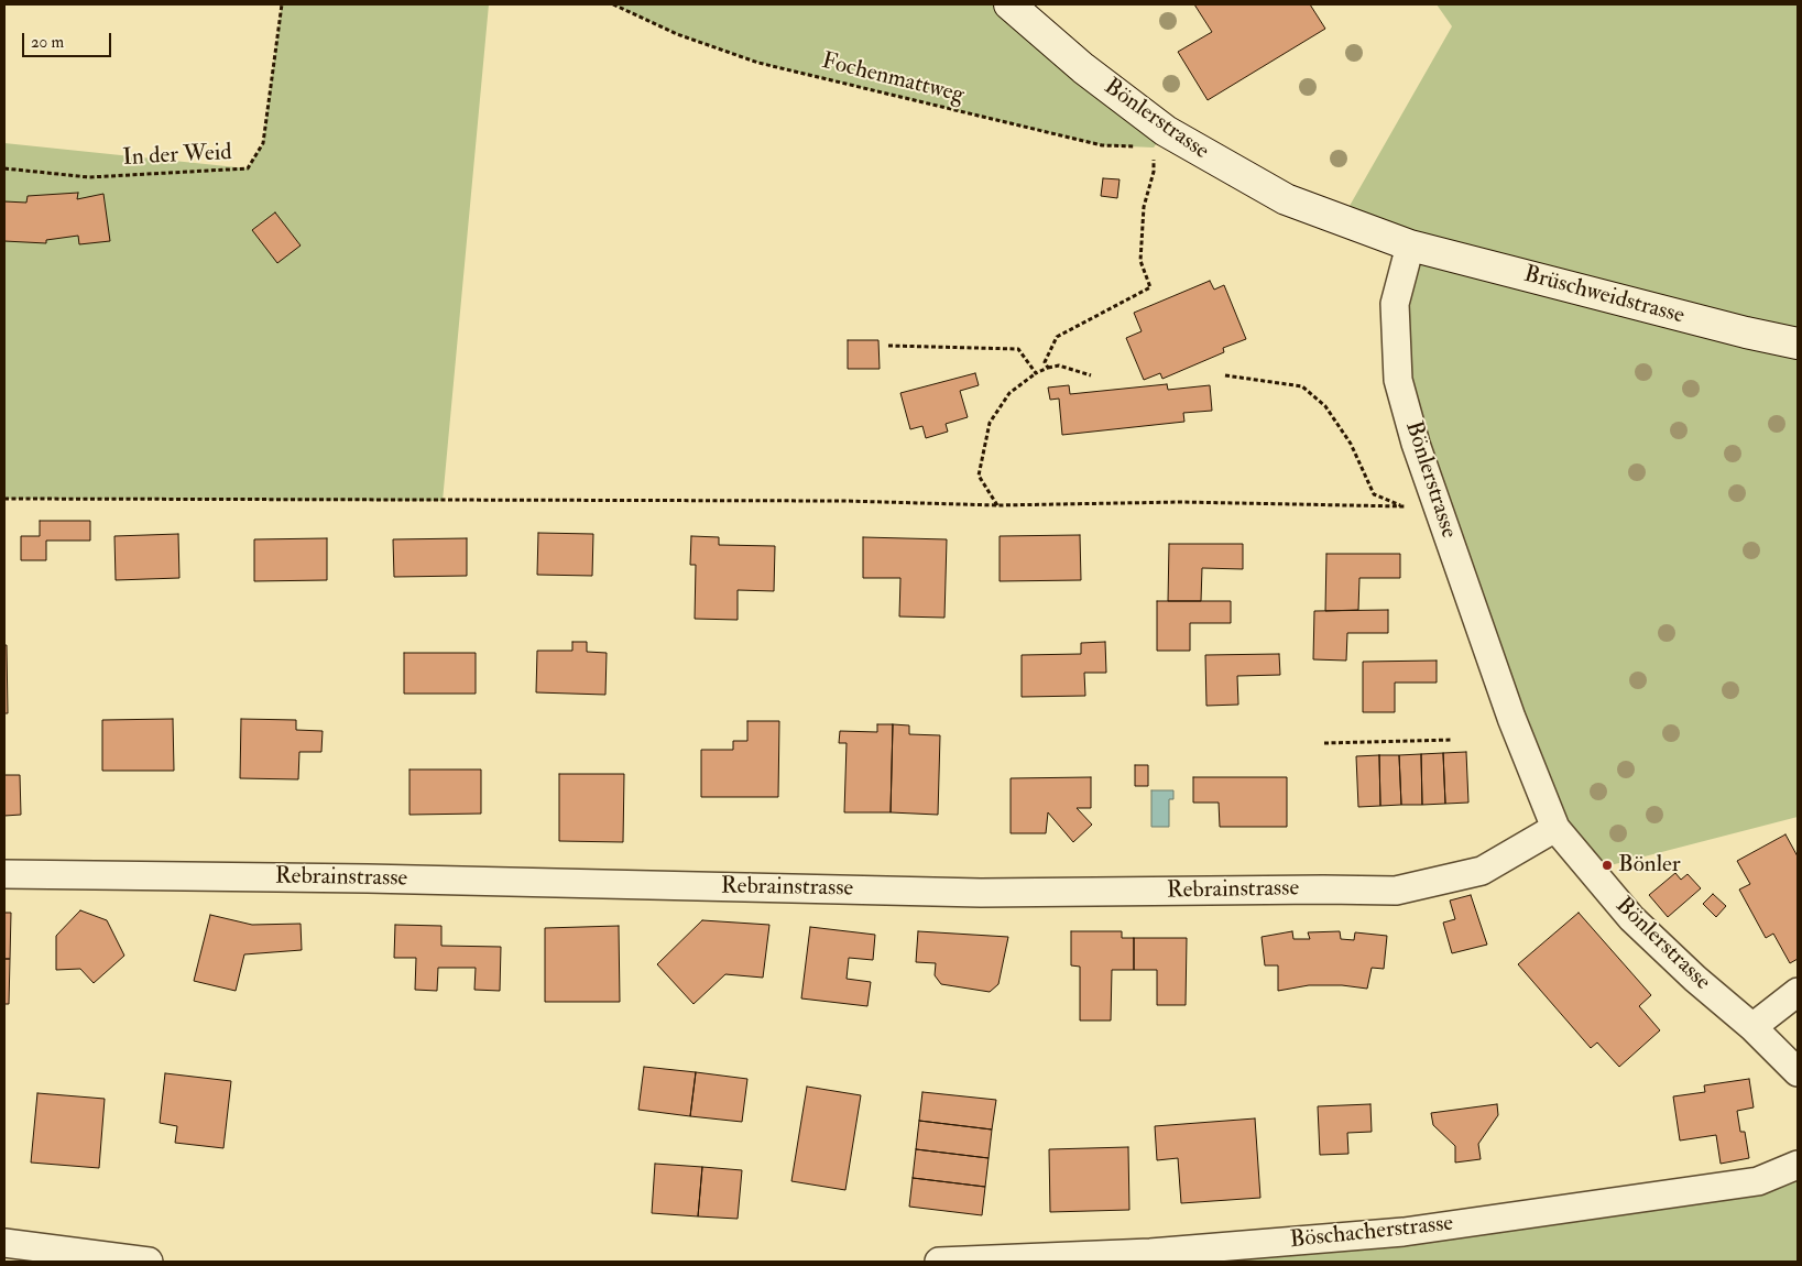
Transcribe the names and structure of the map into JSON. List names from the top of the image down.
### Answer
{
  "streets": {
    "street": [
      "Bönlerstrasse",
      "Brüschweidstrasse",
      "Rebrainstrasse",
      "Böschacherstrasse"
    ],
    "path": ["Fochenmattweg", "In der Weid"]
  },
  "crossings": [
    ["Fochenmattweg", "Bönlerstrasse"],
    ["Bönlerstrasse", "Brüschweidstrasse"],
    ["Bönlerstrasse", "Rebrainstrasse"]
  ],
  "places": ["Bönler"],
  "scale_bar": "20 m"
}
